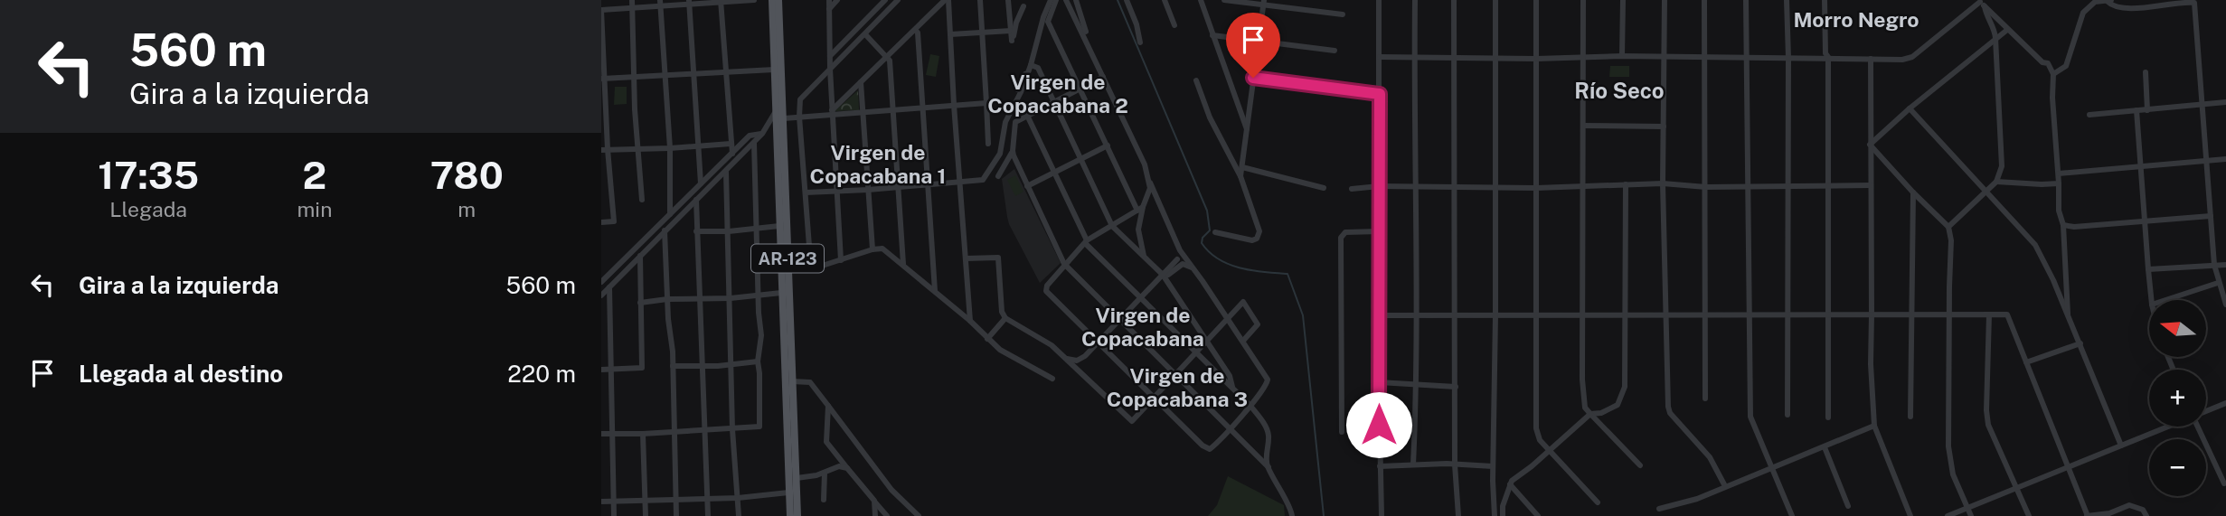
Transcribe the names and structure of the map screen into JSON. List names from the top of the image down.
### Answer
{
  "streets": {
    "main road": ["AR-123"]
  },
  "districts": [
    "Morro Negro",
    "Virgen de Copacabana 2",
    "Río Seco",
    "Virgen de Copacabana 1",
    "Virgen de Copacabana",
    "Virgen de Copacabana 3"
  ],
  "north": "left",
  "page": {
    "turn": ["560 m", "Gira a la izquierda"],
    "eta": [
      "17:35",
      "Llegada",
      "2",
      "min",
      "780",
      "m"
    ],
    "list": [
      {
        "name": "Gira a la izquierda",
        "value": "560 m"
      },
      {
        "name": "Llegada al destino",
        "value": "220 m"
      }
    ],
    "map_buttons": ["+", "−"]
  }
}
